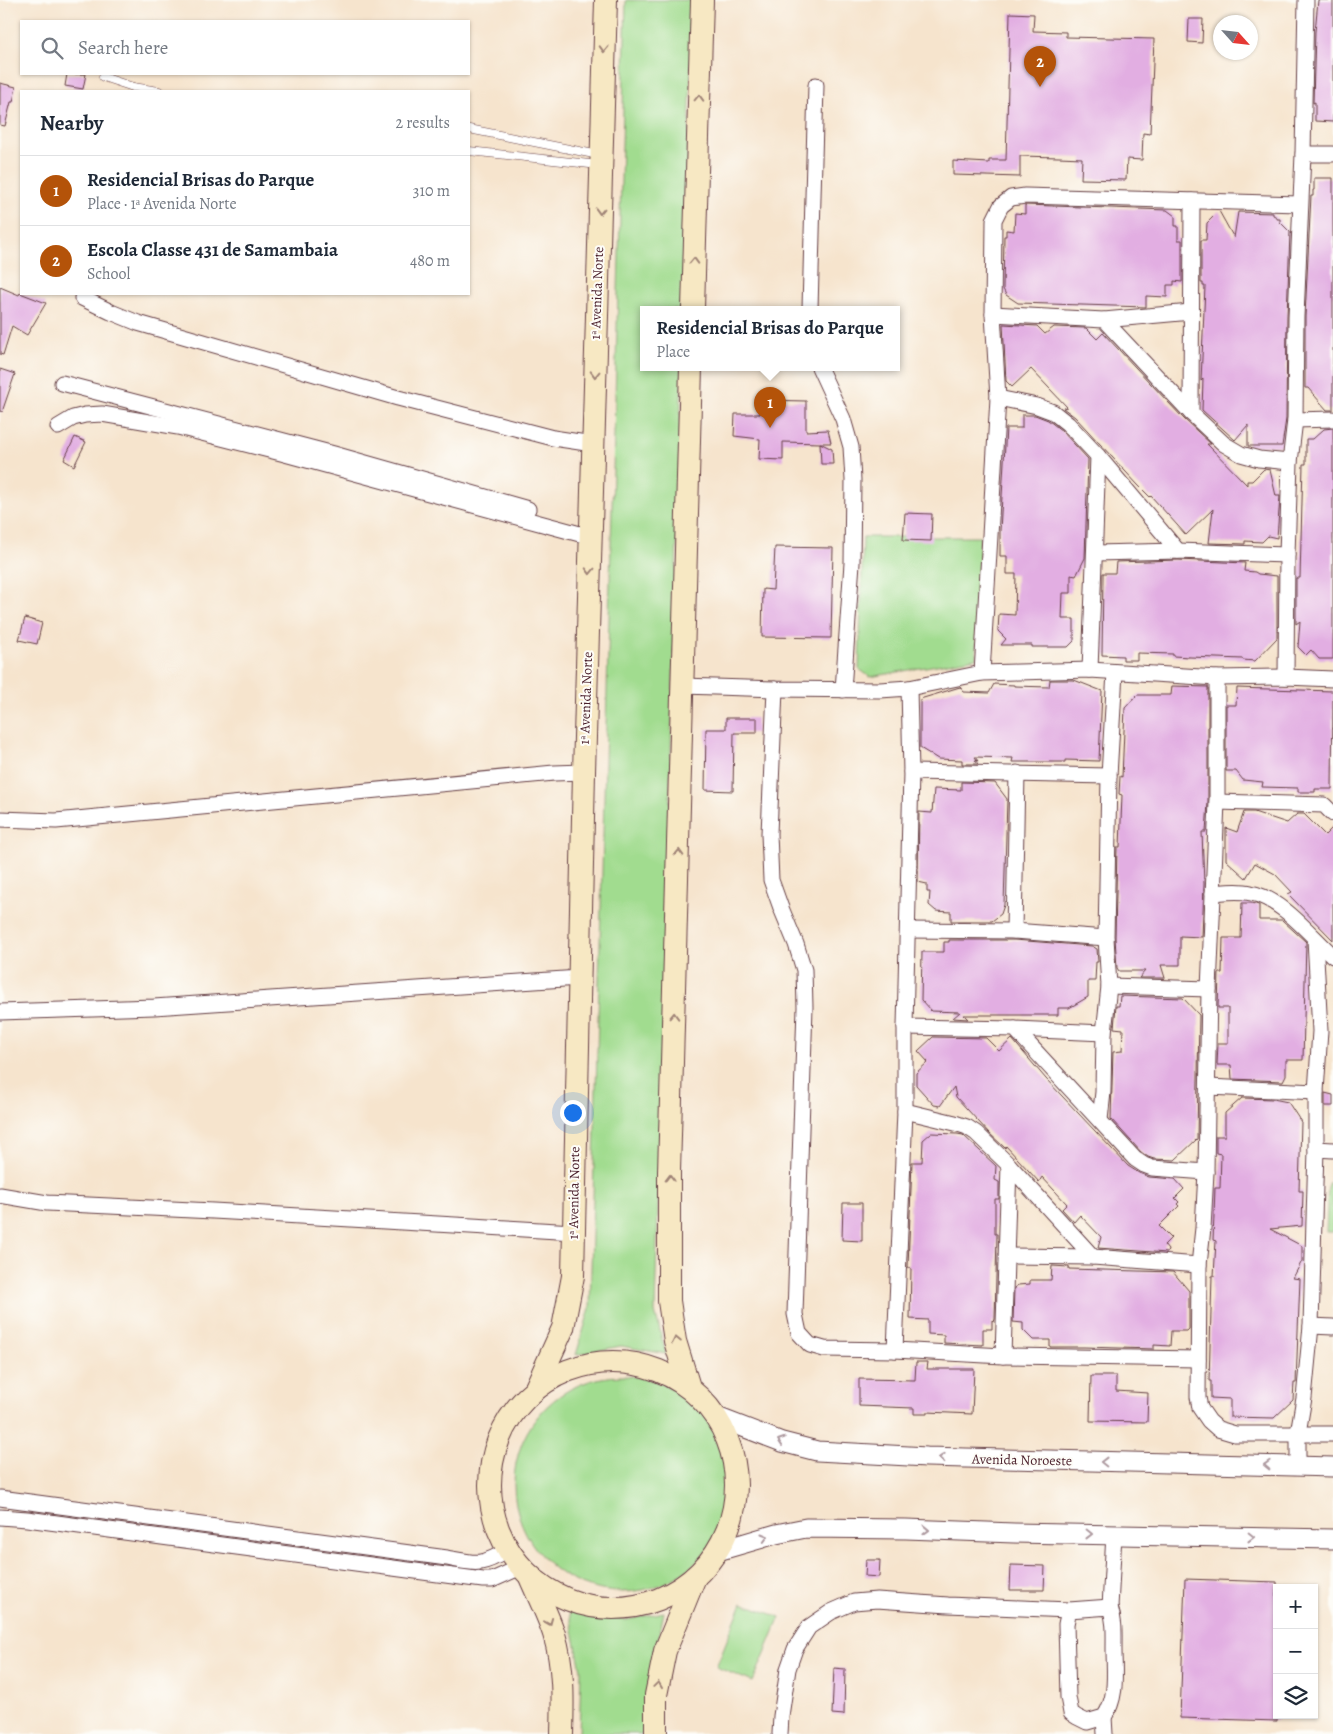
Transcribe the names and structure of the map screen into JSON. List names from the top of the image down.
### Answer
{
  "streets": {
    "main road": ["1ᵃ Avenida Norte"],
    "street": ["Avenida Noroeste"]
  },
  "north": "bottom right",
  "page": {
    "search": "Search here",
    "pins": ["2", "1"],
    "heading": ["Nearby", "2 results"],
    "list": [
      {
        "mark": "1",
        "name": "Residencial Brisas do Parque",
        "note": "Place · 1ᵃ Avenida Norte",
        "value": "310 m"
      },
      {
        "mark": "2",
        "name": "Escola Classe 431 de Samambaia",
        "note": "School",
        "value": "480 m"
      }
    ],
    "popup": ["Residencial Brisas do Parque", "Place"],
    "map_buttons": ["+", "−"]
  }
}
